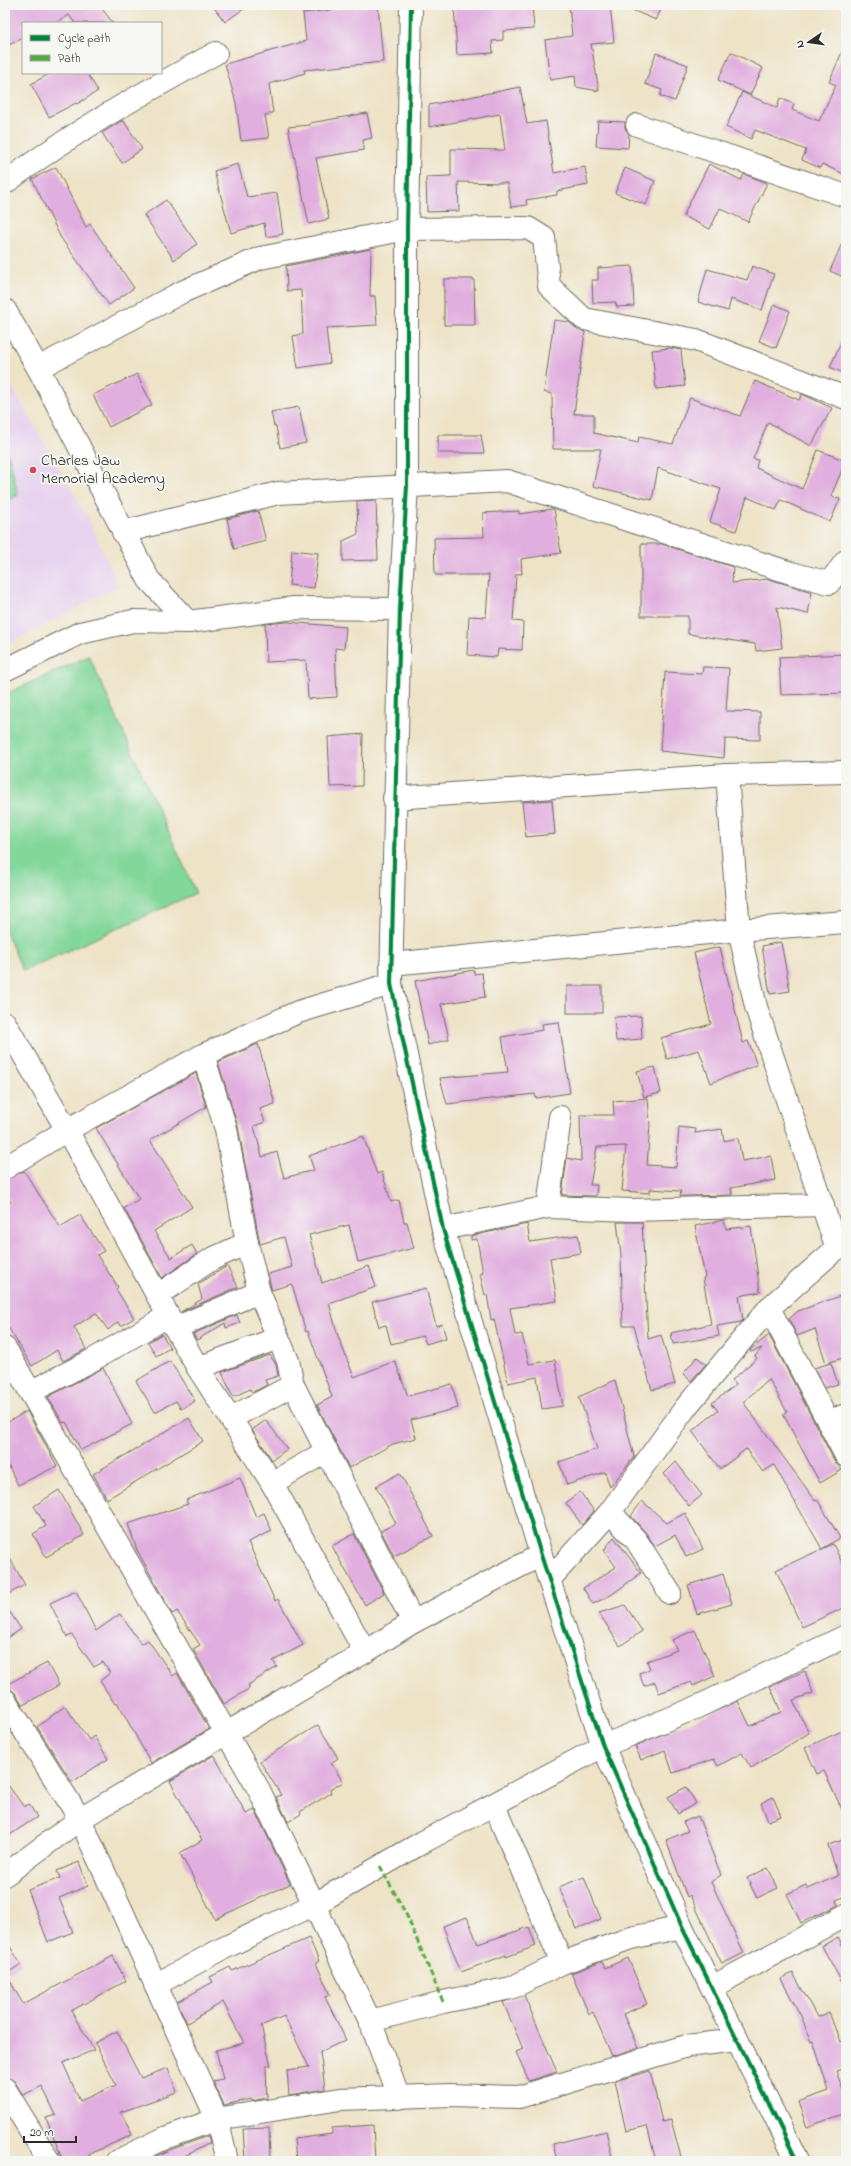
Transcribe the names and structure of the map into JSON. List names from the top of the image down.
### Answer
{
  "places": ["Charles Jaw Memorial Academy"],
  "legend": ["Cycle path", "Path"],
  "scale_bar": "20 m",
  "north": "left"
}
